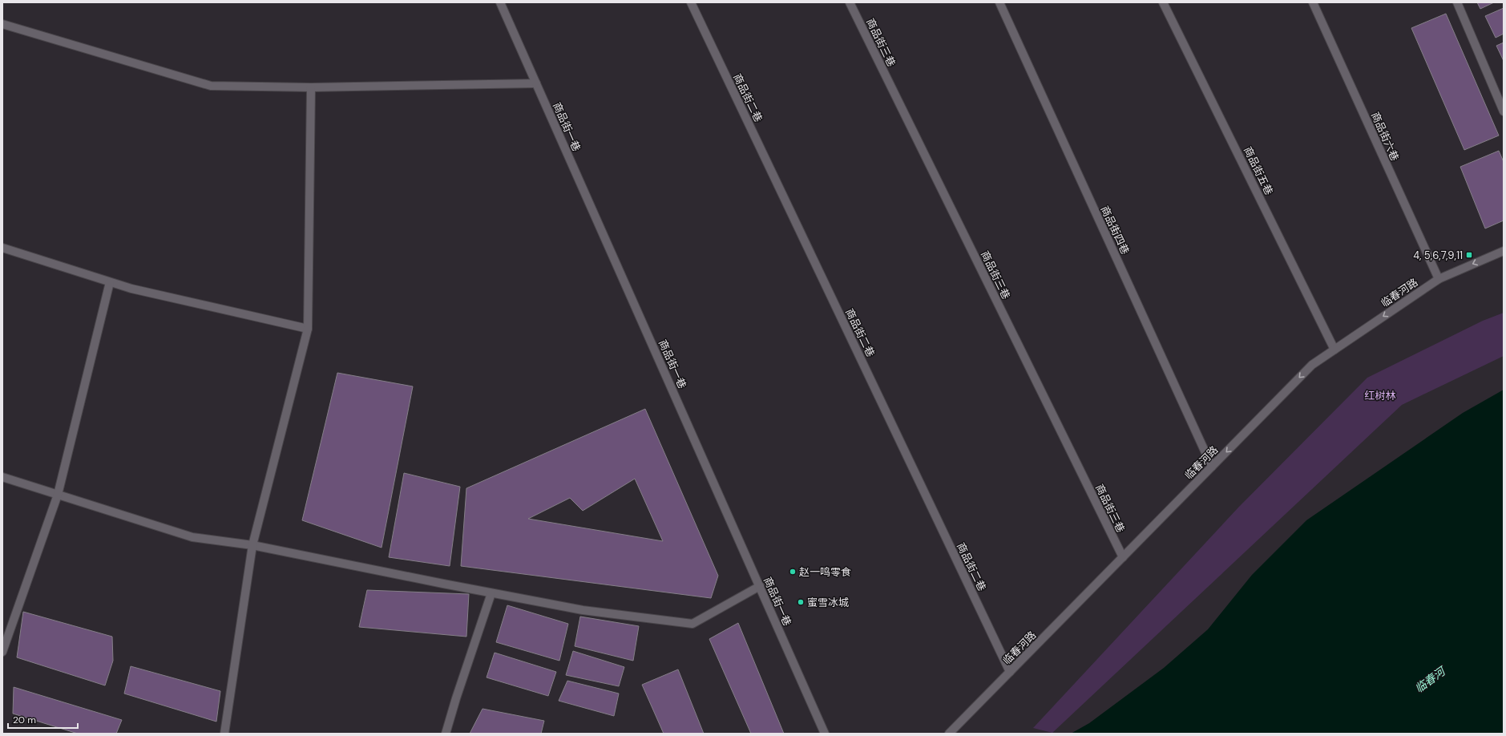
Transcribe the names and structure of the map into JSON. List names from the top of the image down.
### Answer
{
  "streets": {
    "street": [
      "商品街三巷",
      "商品街二巷",
      "商品街一巷",
      "商品街六巷",
      "商品街五巷",
      "商品街四巷",
      "临春河路"
    ]
  },
  "crossings": [
    ["商品街三巷", "临春河路"],
    ["商品街二巷", "临春河路"],
    ["商品街六巷", "临春河路"],
    ["商品街五巷", "临春河路"],
    ["商品街四巷", "临春河路"]
  ],
  "one_way": ["临春河路"],
  "water": ["临春河"],
  "parks": ["红树林"],
  "places": {
    "transit": ["4, 5,6,7,9,11"],
    "other": ["赵一鸣零食", "蜜雪冰城"]
  },
  "scale_bar": "20 m"
}
